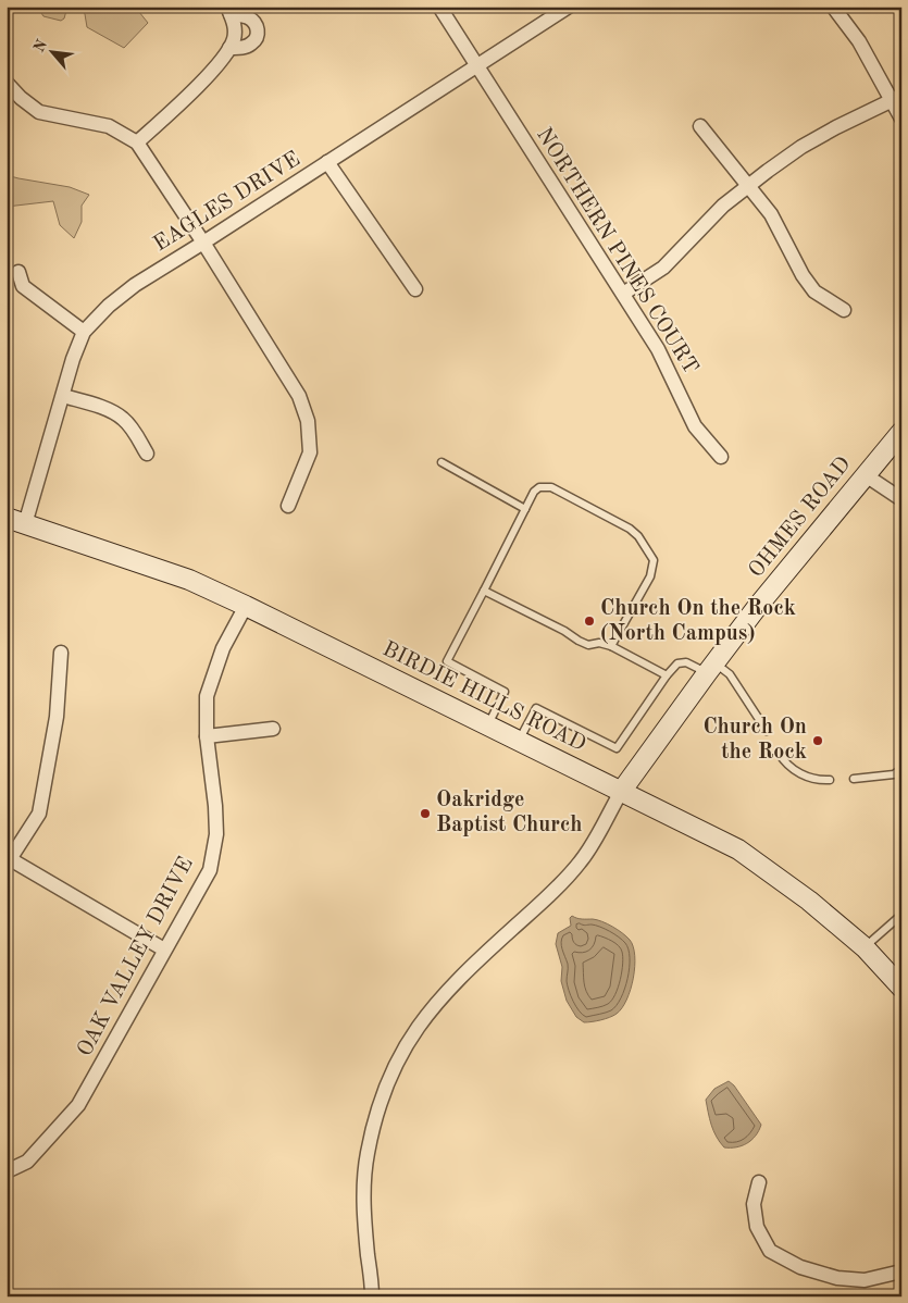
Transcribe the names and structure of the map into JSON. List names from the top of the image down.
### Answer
{
  "streets": {
    "main road": ["OHMES ROAD", "BIRDIE HILLS ROAD"],
    "street": ["EAGLES DRIVE", "NORTHERN PINES COURT", "OAK VALLEY DRIVE"]
  },
  "crossings": [
    ["EAGLES DRIVE", "NORTHERN PINES COURT"],
    ["EAGLES DRIVE", "BIRDIE HILLS ROAD"],
    ["OHMES ROAD", "BIRDIE HILLS ROAD"],
    ["BIRDIE HILLS ROAD", "OAK VALLEY DRIVE"]
  ],
  "places": ["Church On the Rock (North Campus)", "Church On the Rock", "Oakridge Baptist Church"],
  "north": "top left"
}
